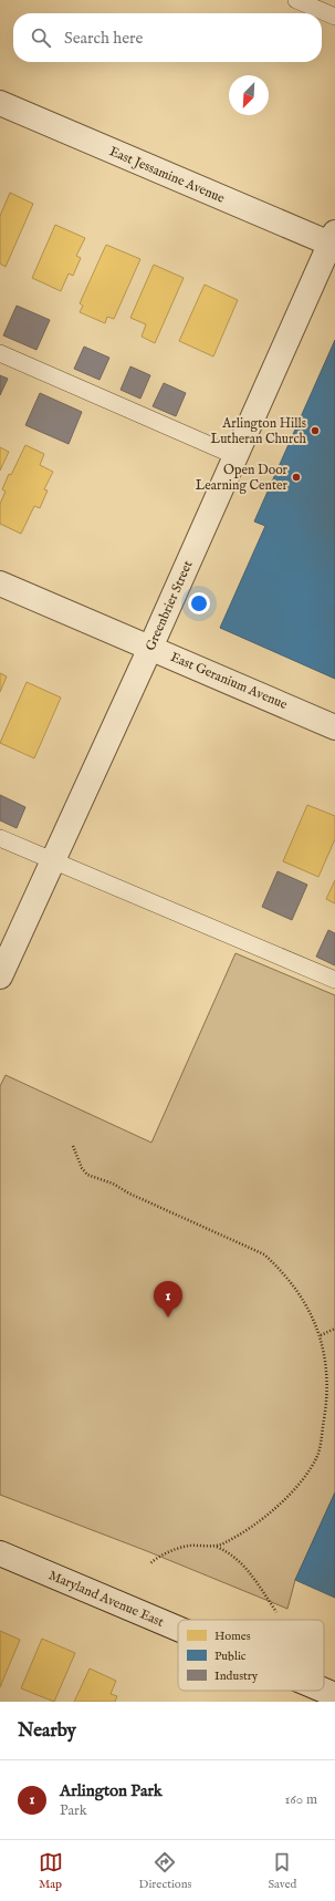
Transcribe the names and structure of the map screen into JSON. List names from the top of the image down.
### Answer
{
  "streets": {
    "street": [
      "East Jessamine Avenue",
      "Greenbrier Street",
      "East Geranium Avenue",
      "Maryland Avenue East"
    ]
  },
  "crossings": [
    ["East Jessamine Avenue", "Greenbrier Street"],
    ["Greenbrier Street", "East Geranium Avenue"]
  ],
  "places": ["Arlington Hills Lutheran Church", "Open Door Learning Center"],
  "legend": ["Homes", "Public", "Industry"],
  "north": "bottom left",
  "page": {
    "search": "Search here",
    "pins": "1",
    "heading": "Nearby",
    "list": [
      {
        "mark": "1",
        "name": "Arlington Park",
        "note": "Park",
        "value": "160 m"
      }
    ],
    "nav": ["Map", "Directions", "Saved"]
  }
}
